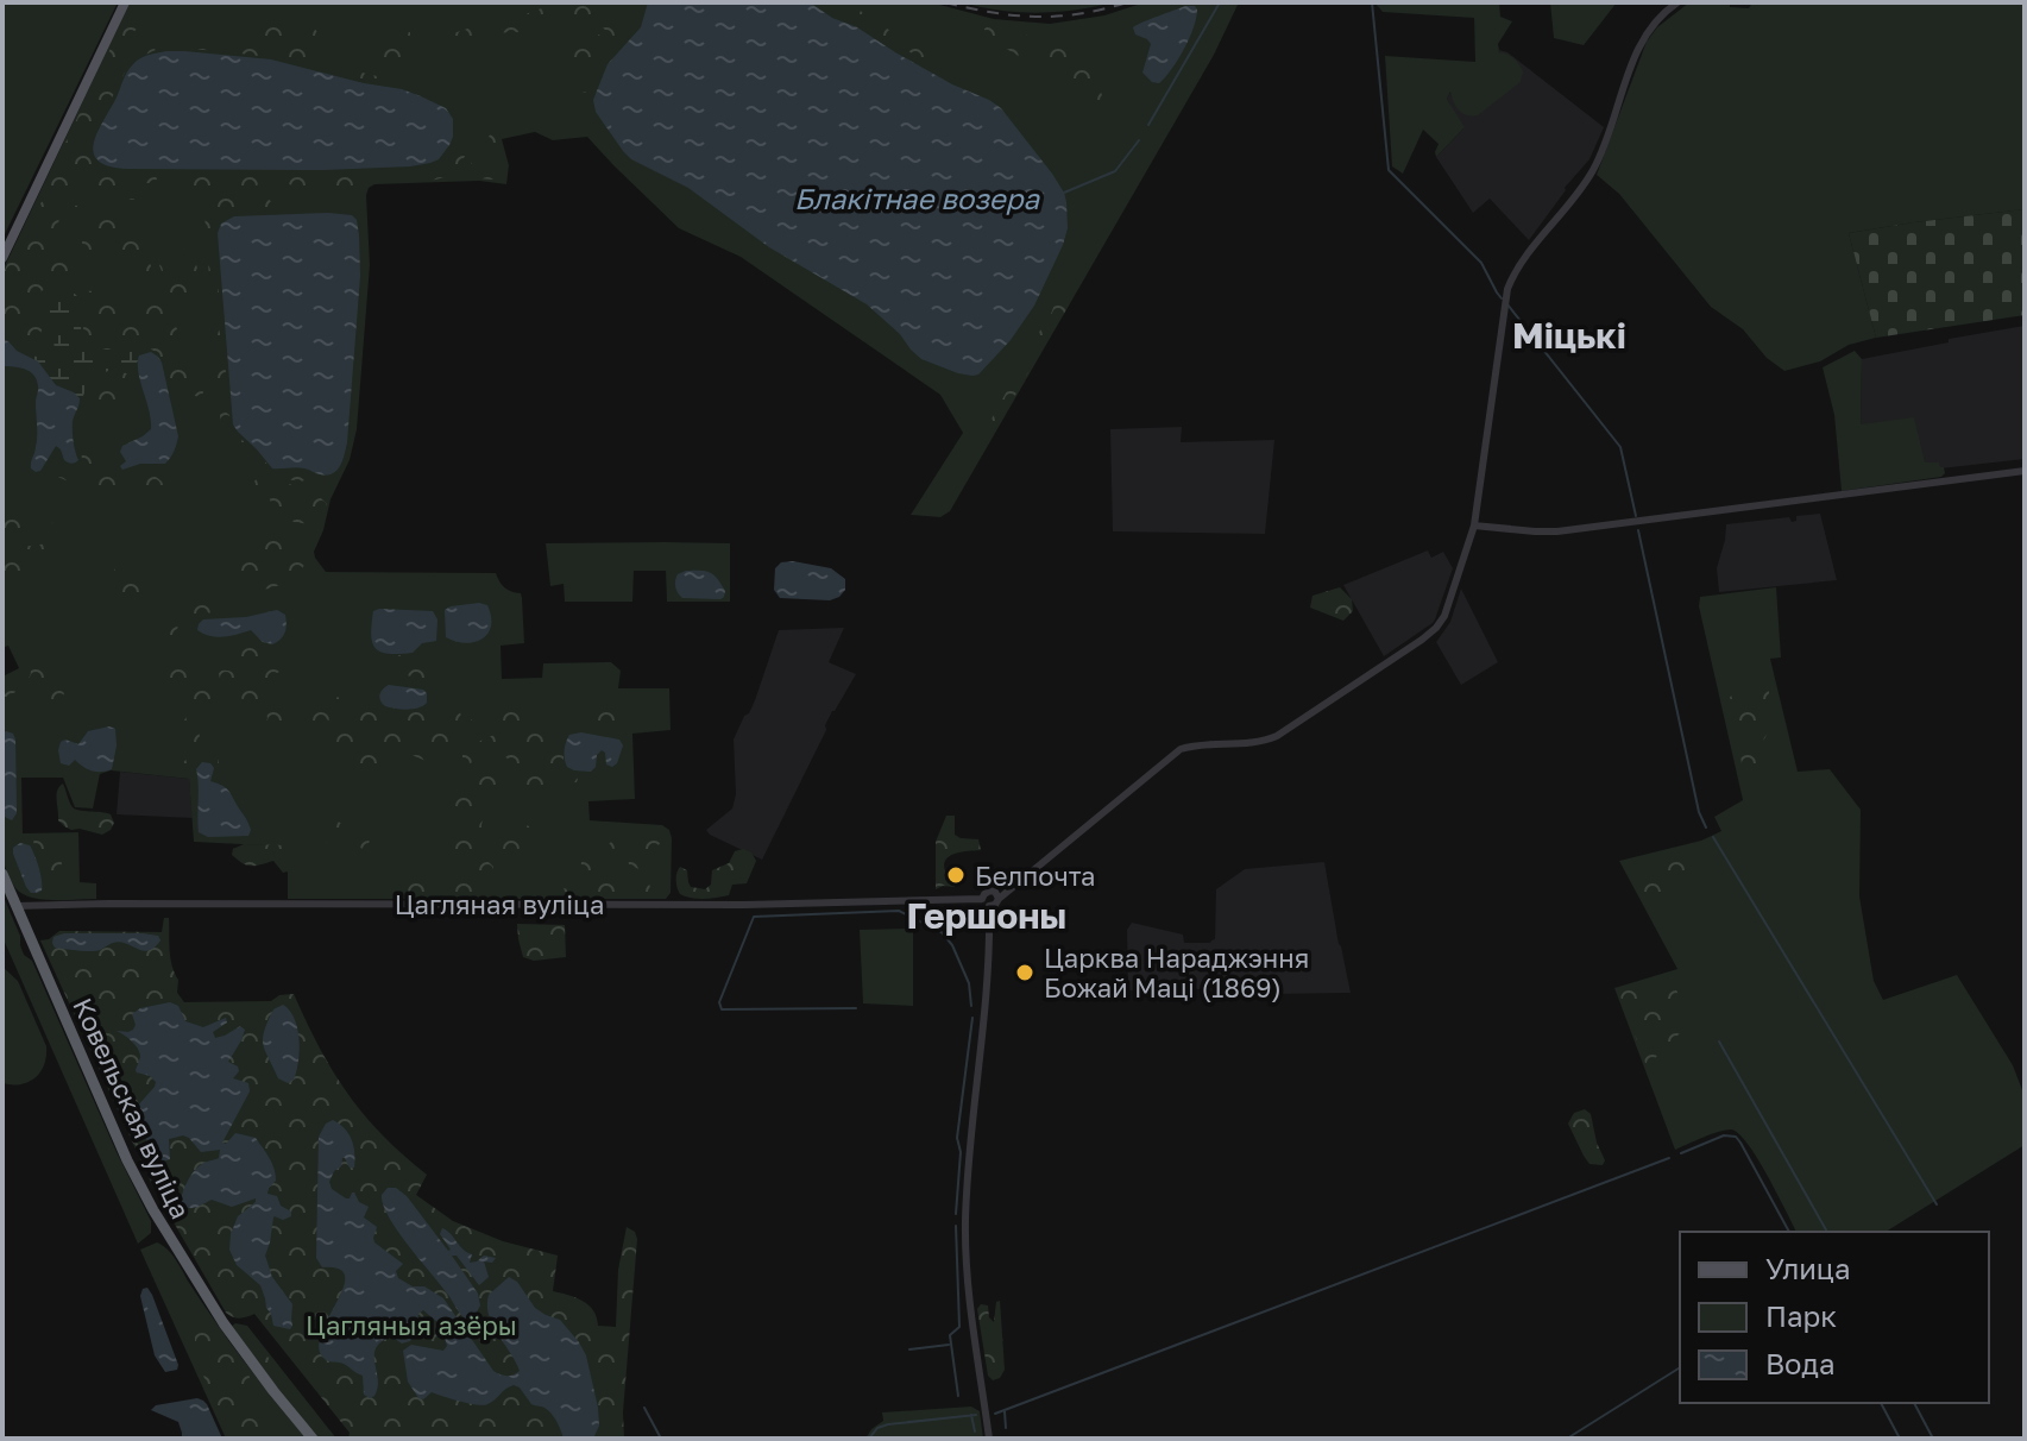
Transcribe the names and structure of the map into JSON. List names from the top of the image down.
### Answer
{
  "streets": {
    "highway": ["Ковельская вуліца"],
    "street": ["Цагляная вуліца"]
  },
  "crossings": [
    ["Цагляная вуліца", "Ковельская вуліца"]
  ],
  "districts": ["Міцькі", "Гершоны"],
  "water": ["Блакітнае возера"],
  "parks": ["Цагляныя азёры"],
  "places": ["Белпочта", "Царква Нараджэння Божай Маці (1869)"],
  "legend": ["Улица", "Парк", "Вода"]
}
